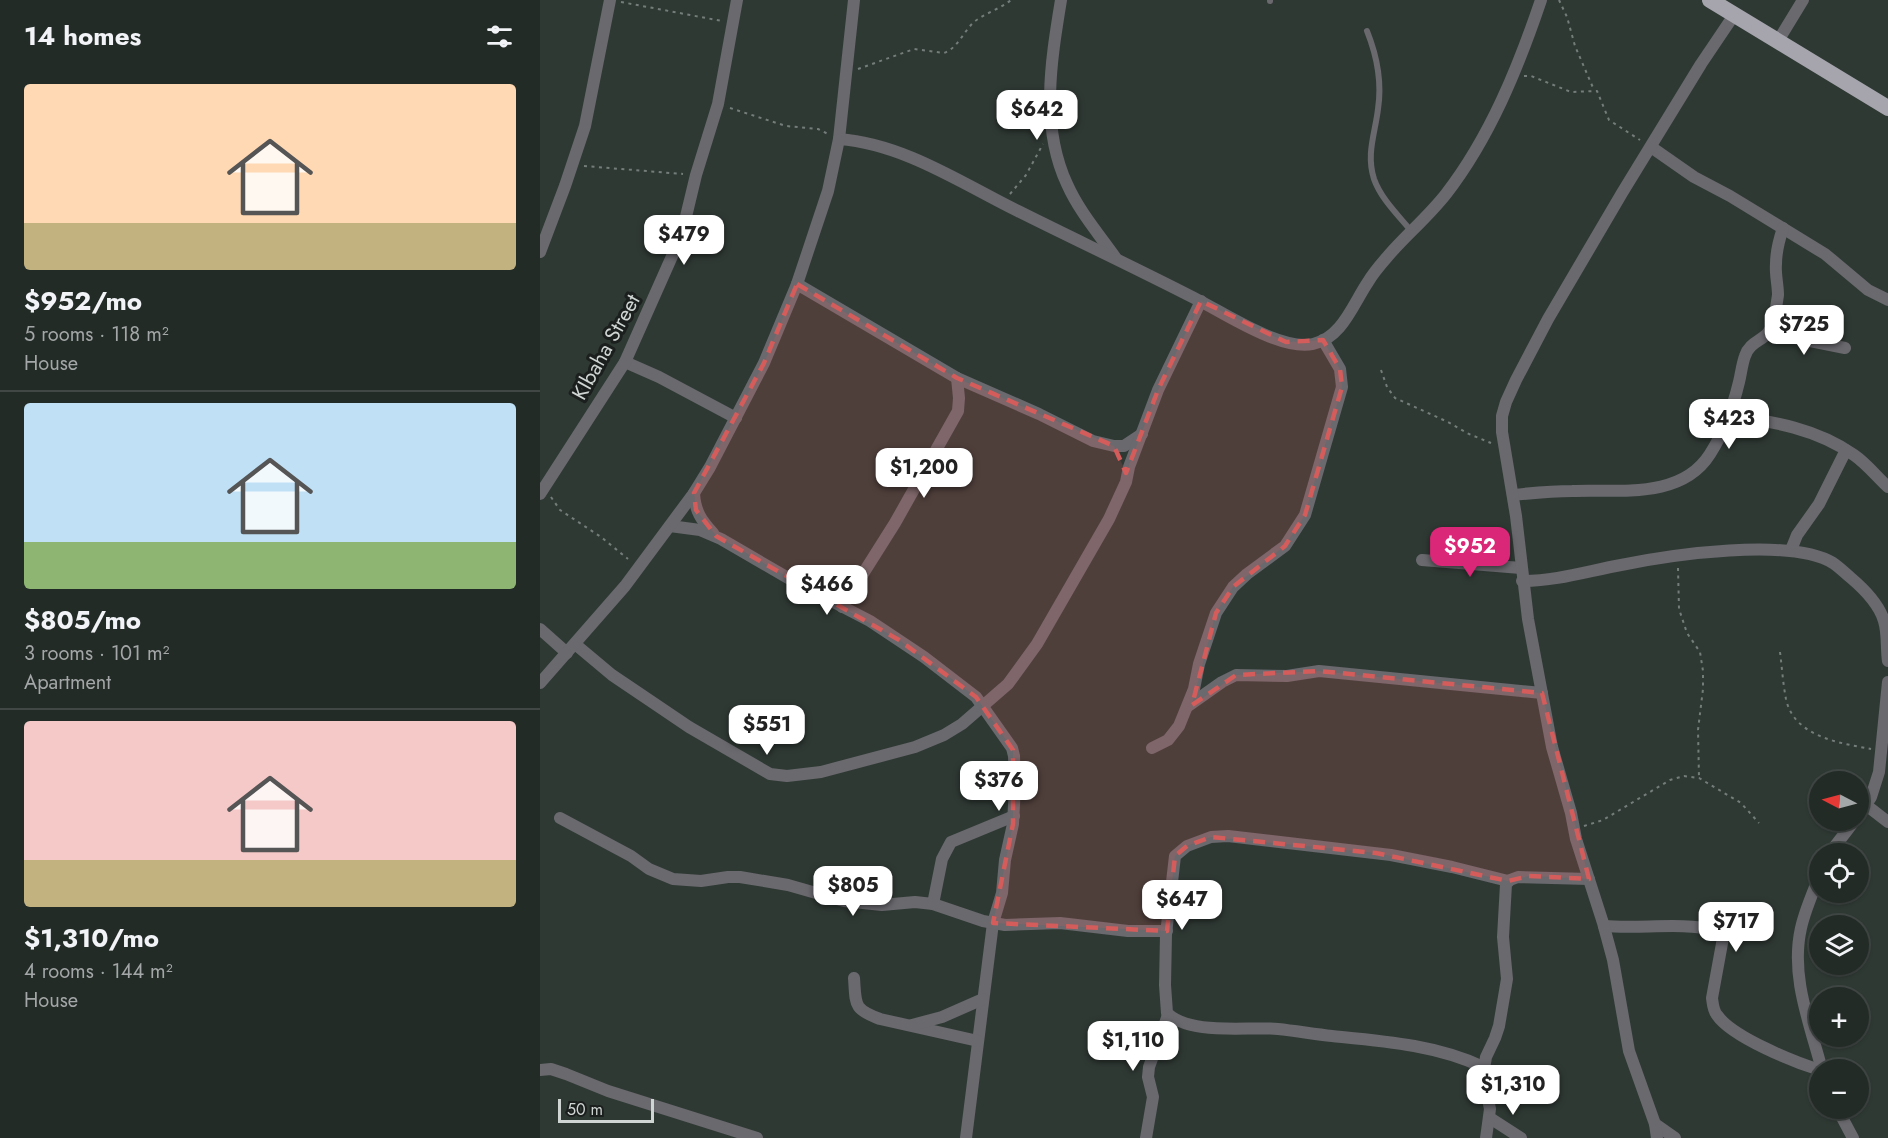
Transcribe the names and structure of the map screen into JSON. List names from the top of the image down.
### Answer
{
  "streets": {
    "street": ["KIbaha Street"]
  },
  "scale_bar": "50 m",
  "north": "left",
  "page": {
    "heading": "14 homes",
    "list": [
      {
        "name": "$952/mo",
        "note": "5 rooms · 118 m² · House"
      },
      {
        "name": "$805/mo",
        "note": "3 rooms · 101 m² · Apartment"
      },
      {
        "name": "$1,310/mo",
        "note": "4 rooms · 144 m² · House"
      }
    ],
    "price": [
      "$642",
      "$479",
      "$725",
      "$423",
      "$1,200",
      "$952",
      "$466",
      "$551",
      "$376",
      "$805",
      "$647",
      "$717",
      "$1,110",
      "$1,310"
    ],
    "map_buttons": ["+", "−"],
    "scale": "50 m"
  }
}
